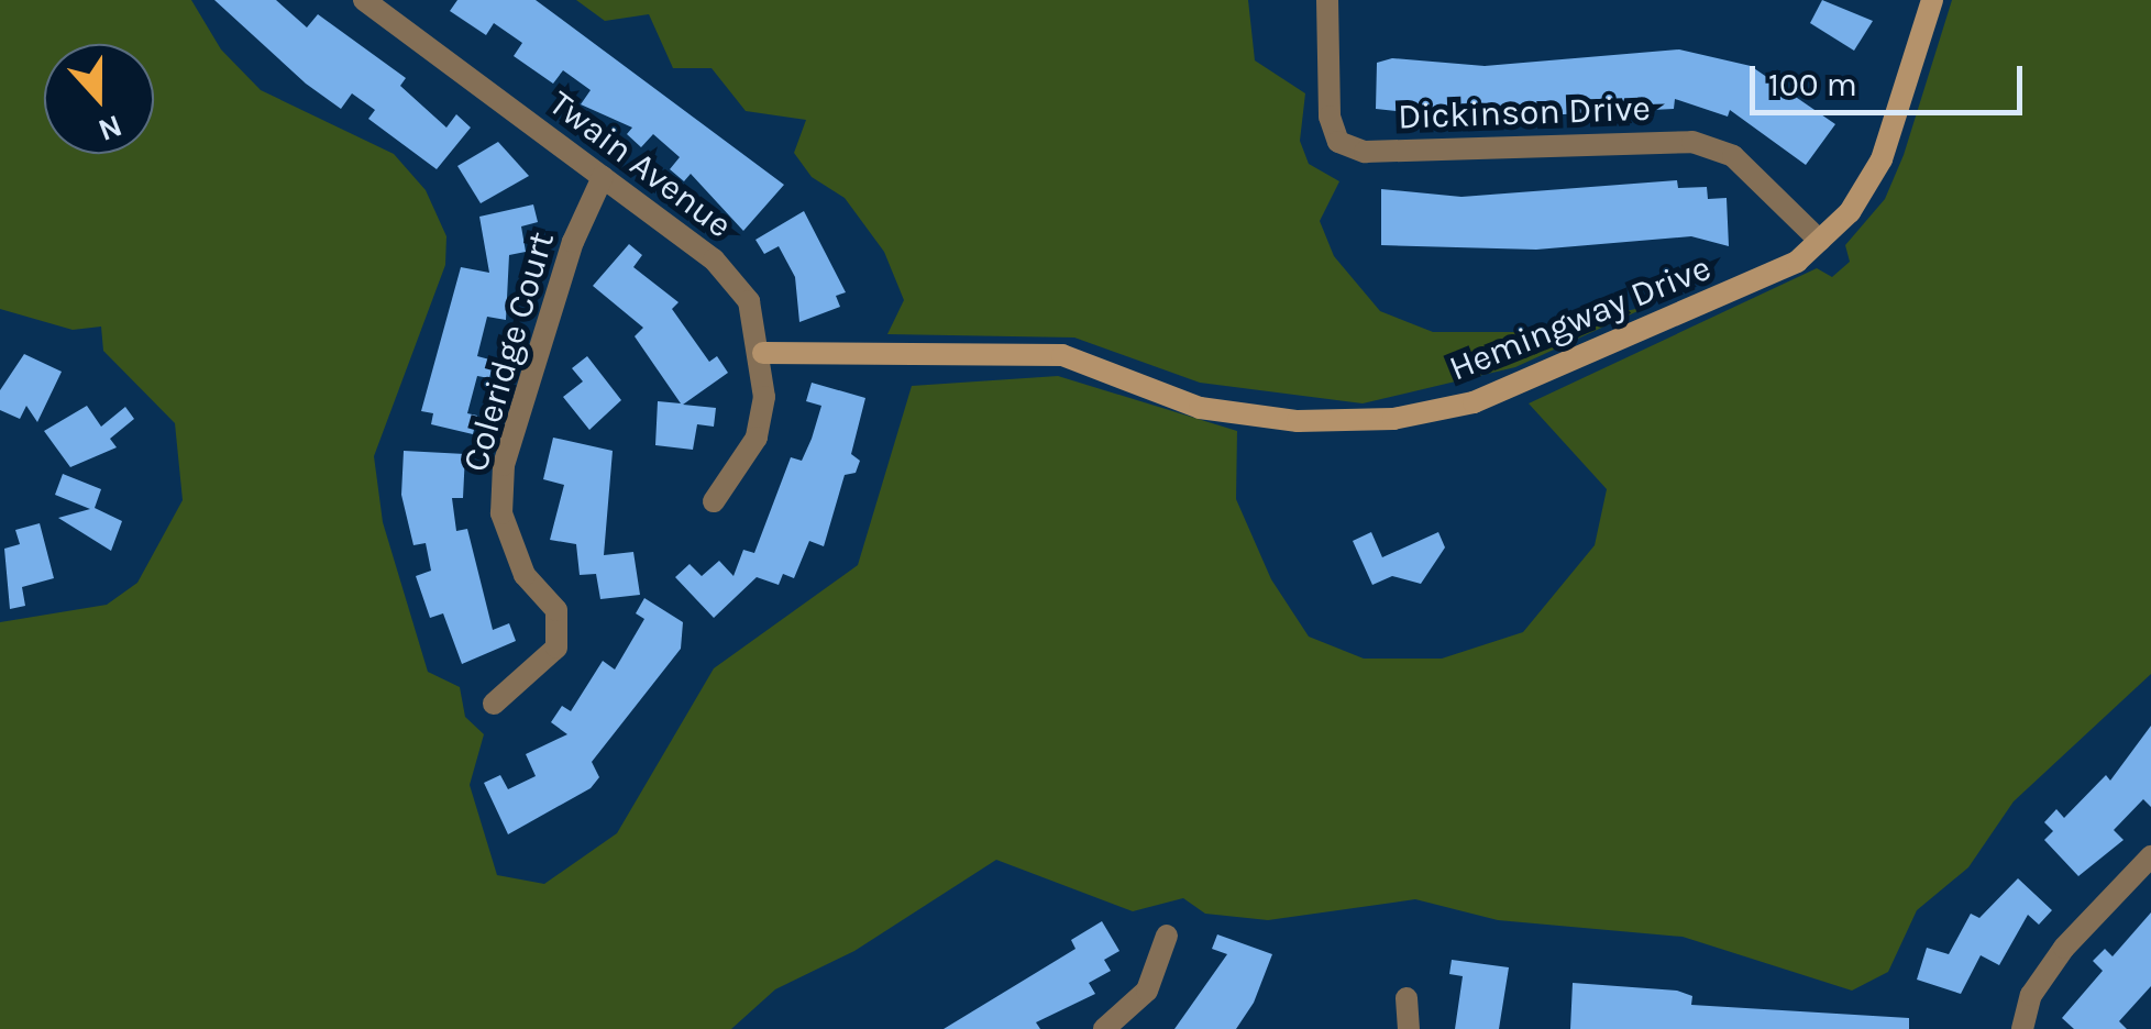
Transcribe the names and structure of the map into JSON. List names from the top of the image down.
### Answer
{
  "streets": {
    "street": [
      "Dickinson Drive",
      "Twain Avenue",
      "Hemingway Drive",
      "Coleridge Court"
    ]
  },
  "crossings": [
    ["Dickinson Drive", "Hemingway Drive"],
    ["Twain Avenue", "Hemingway Drive"],
    ["Twain Avenue", "Coleridge Court"]
  ],
  "scale_bar": "100 m",
  "north": "bottom"
}
